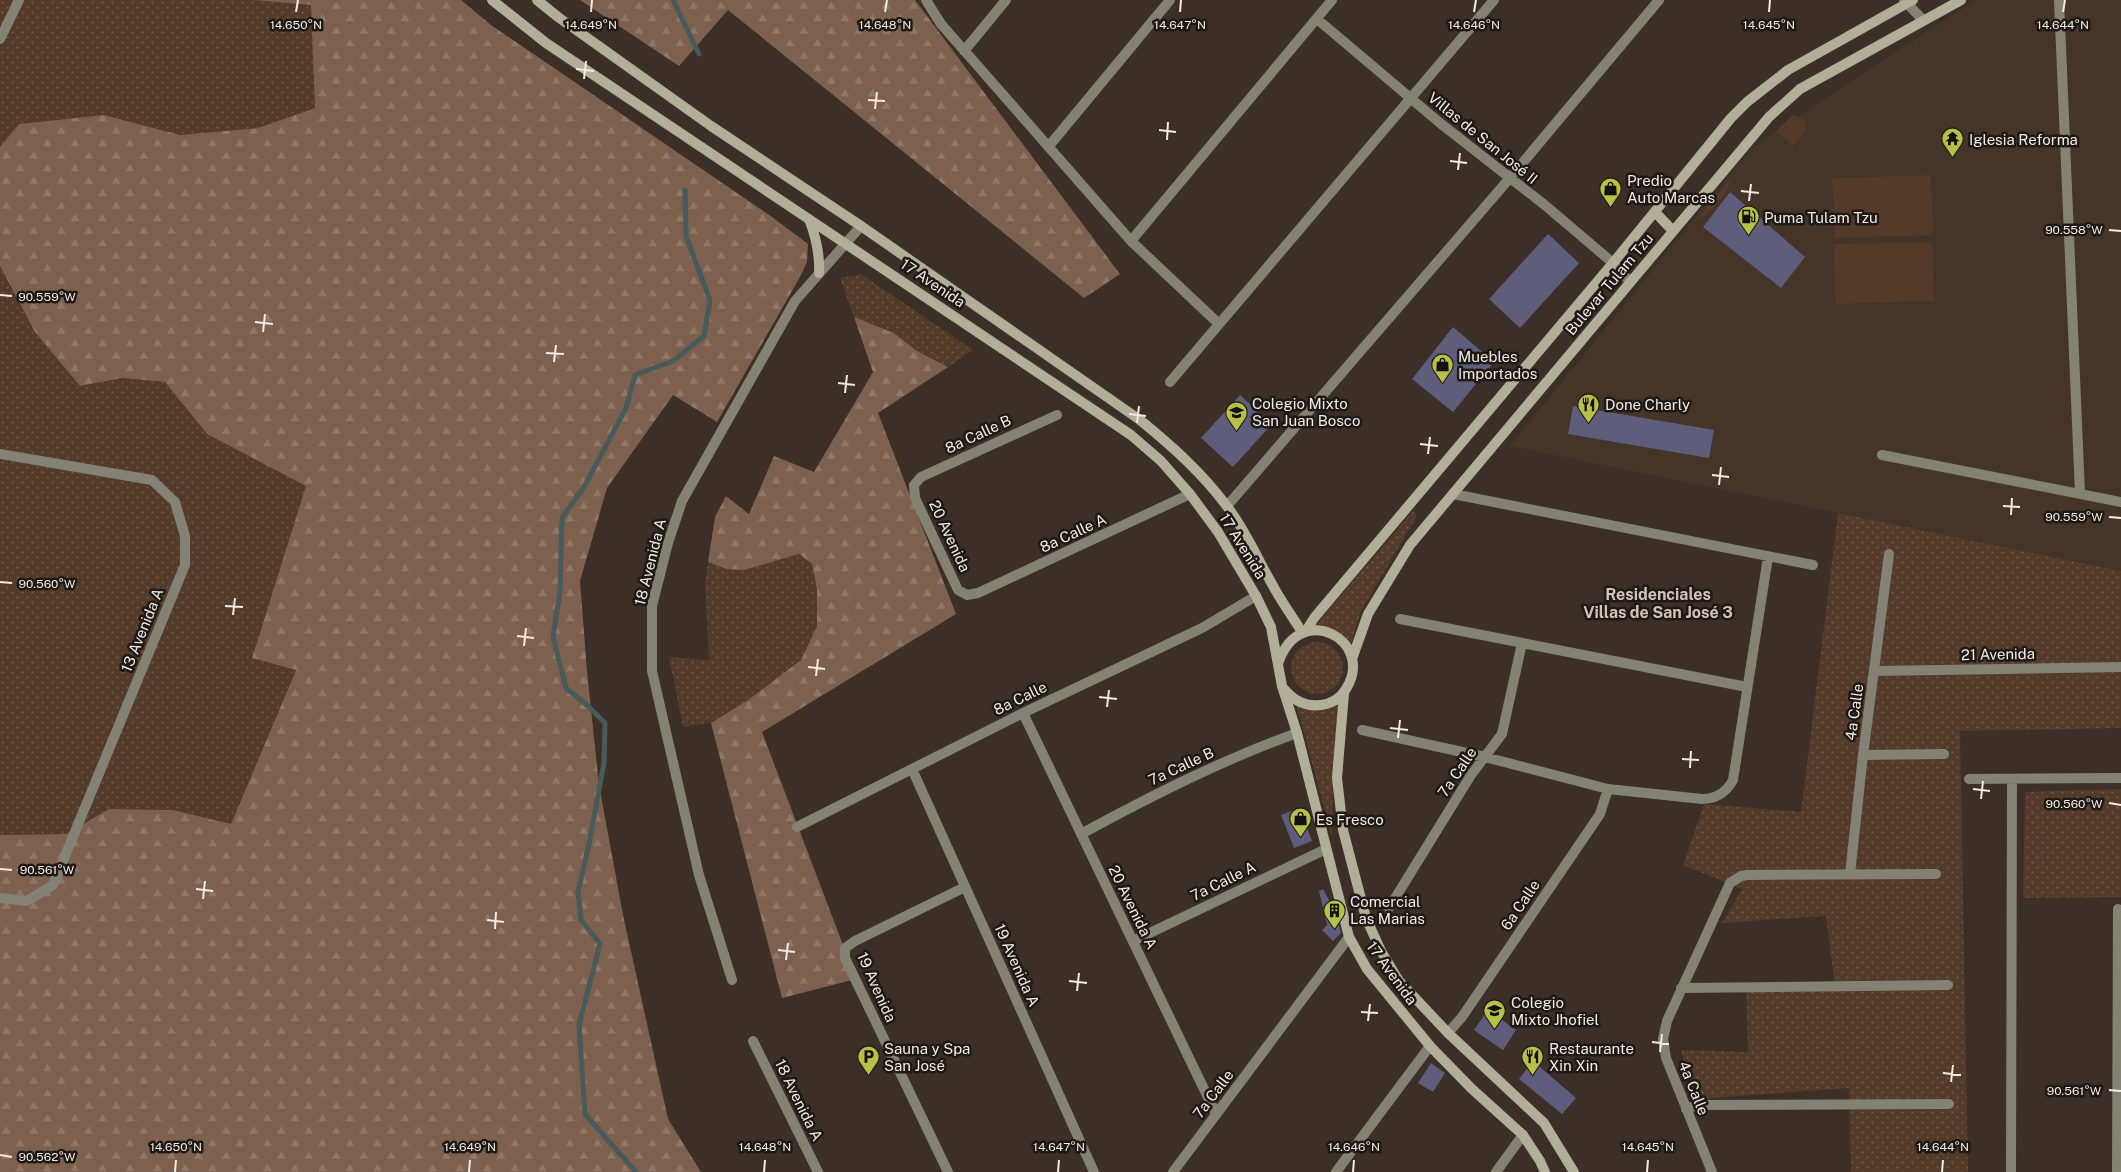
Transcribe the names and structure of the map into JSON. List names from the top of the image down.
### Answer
{
  "streets": {
    "main road": ["17 Avenida", "Bulevar Tulam Tzu"],
    "street": [
      "Villas de San José II",
      "8a Calle B",
      "8a Calle A",
      "20 Avenida",
      "18 Avenida A",
      "13 Avenida A",
      "21 Avenida",
      "8a Calle",
      "4a Calle",
      "7a Calle B",
      "7a Calle",
      "7a Calle A",
      "6a Calle",
      "20 Avenida A",
      "19 Avenida A",
      "19 Avenida"
    ]
  },
  "crossings": [
    ["Villas de San José II", "Bulevar Tulam Tzu"],
    ["17 Avenida", "Bulevar Tulam Tzu"],
    ["17 Avenida", "8a Calle A"],
    ["17 Avenida", "18 Avenida A"],
    ["17 Avenida", "8a Calle"],
    ["17 Avenida", "7a Calle B"],
    ["17 Avenida", "7a Calle"],
    ["17 Avenida", "7a Calle A"],
    ["17 Avenida", "6a Calle"],
    ["8a Calle B", "20 Avenida"],
    ["8a Calle A", "20 Avenida"],
    ["21 Avenida", "4a Calle"],
    ["8a Calle", "20 Avenida A"],
    ["8a Calle", "19 Avenida A"],
    ["7a Calle B", "20 Avenida A"],
    ["7a Calle", "20 Avenida A"],
    ["7a Calle A", "20 Avenida A"],
    ["19 Avenida A", "19 Avenida"]
  ],
  "districts": ["Residenciales Villas de San José 3"],
  "places": {
    "temple": ["Iglesia Reforma"],
    "shop": ["Predio Auto Marcas", "Muebles Importados", "Es Fresco"],
    "fuel station": ["Puma Tulam Tzu"],
    "restaurant": ["Done Charly", "Restaurante Xin Xin"],
    "school or university": ["Colegio Mixto San Juan Bosco", "Colegio Mixto Jhofiel"],
    "building": ["Comercial Las Marias"],
    "parking": ["Sauna y Spa San José"]
  },
  "coordinates": [
    "14.650°N",
    "14.649°N",
    "14.648°N",
    "14.647°N",
    "14.646°N",
    "14.645°N",
    "14.644°N",
    "90.558°W",
    "90.559°W",
    "90.560°W",
    "90.561°W",
    "90.562°W"
  ]
}
